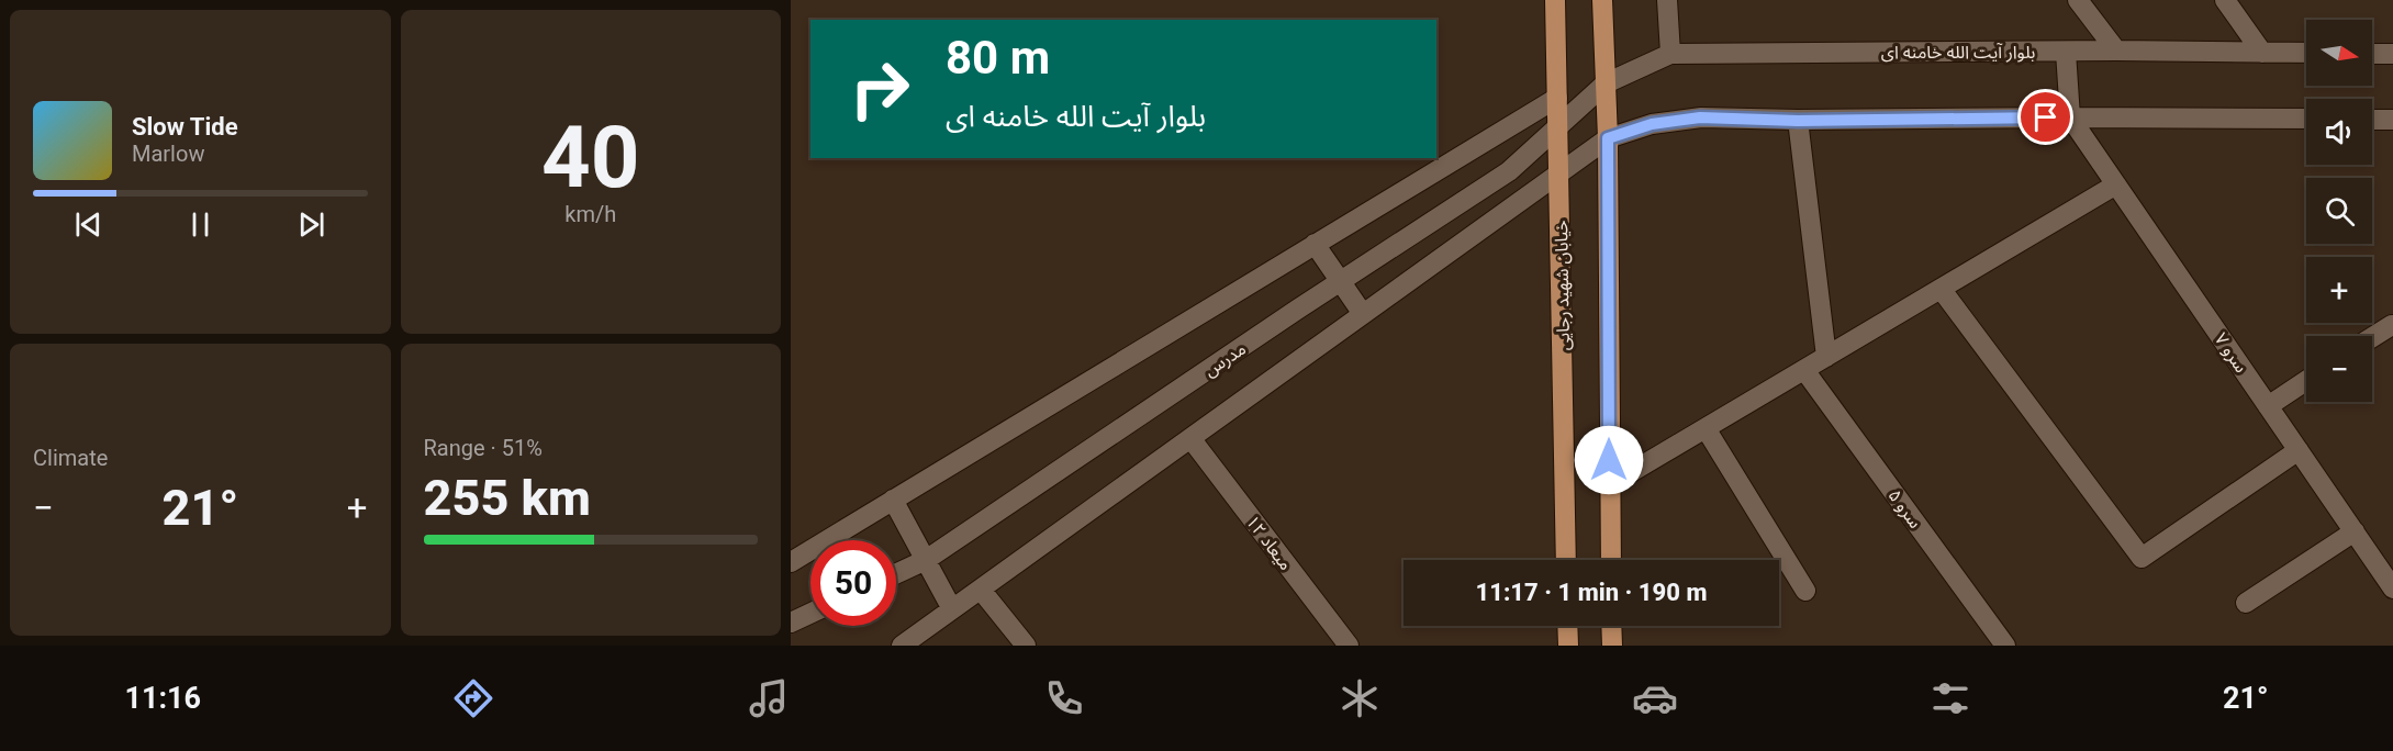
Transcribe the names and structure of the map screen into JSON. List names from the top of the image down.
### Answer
{
  "streets": {
    "main road": ["خیابان شهید رجایی"],
    "street": [
      "بلوار آیت الله خامنه ای",
      "سرو ۷",
      "مدرس",
      "سرو ۵",
      "میعاد ۱۲"
    ]
  },
  "crossings": [
    ["بلوار آیت الله خامنه ای", "خیابان شهید رجایی"],
    ["بلوار آیت الله خامنه ای", "مدرس"],
    ["خیابان شهید رجایی", "مدرس"]
  ],
  "north": "right",
  "page": {
    "tile": [
      ["40", "km/h"],
      "Climate",
      ["Range · 51%", "255 km"]
    ],
    "map_buttons": ["+", "−"],
    "turn": ["80 m", "بلوار آیت الله خامنه ای"],
    "song": ["Slow Tide", "Marlow"],
    "heat": ["−", "21°", "+"],
    "limit": "50",
    "trip": "11:17 · 1 min · 190 m",
    "tabs": ["11:16", "21°"]
  }
}
